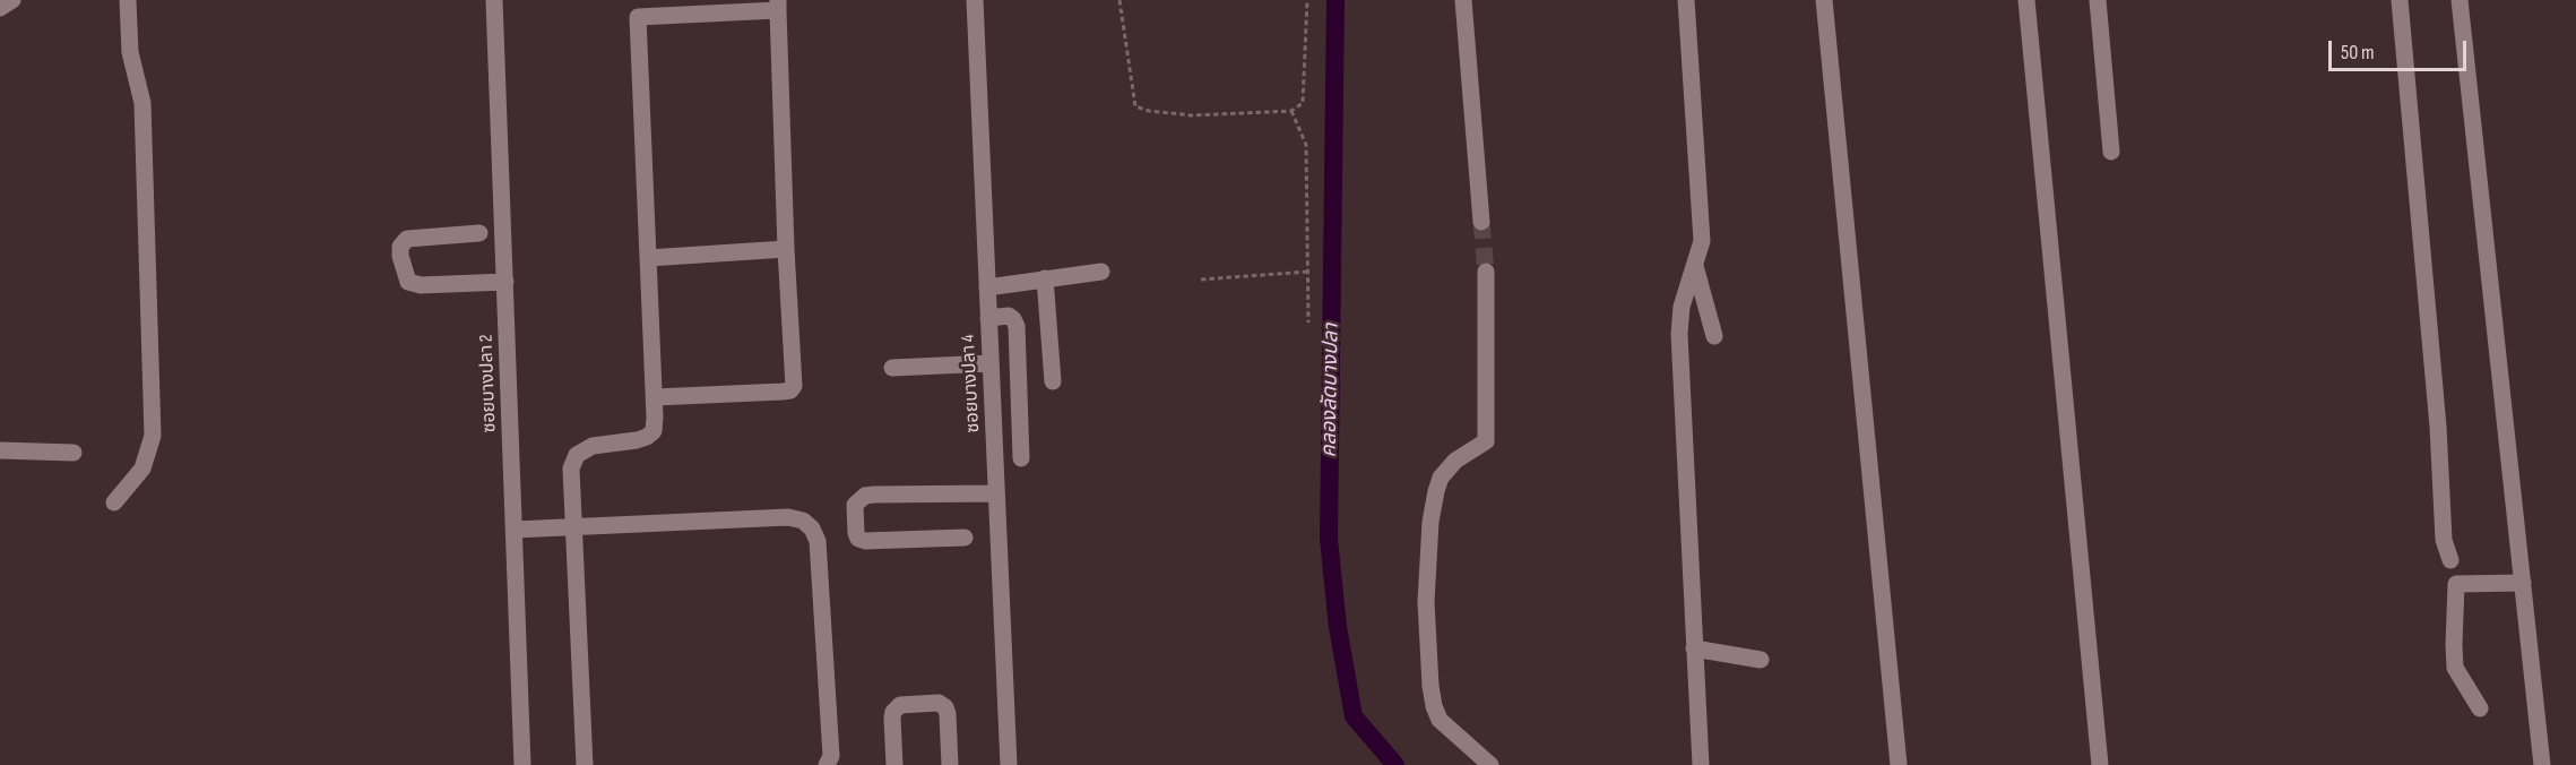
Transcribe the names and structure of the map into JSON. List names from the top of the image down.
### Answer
{
  "streets": {
    "street": ["ซอยบางปลา 2", "ซอยบางปลา 4"]
  },
  "water": ["คลองลัดบางปลา"],
  "scale_bar": "50 m"
}
